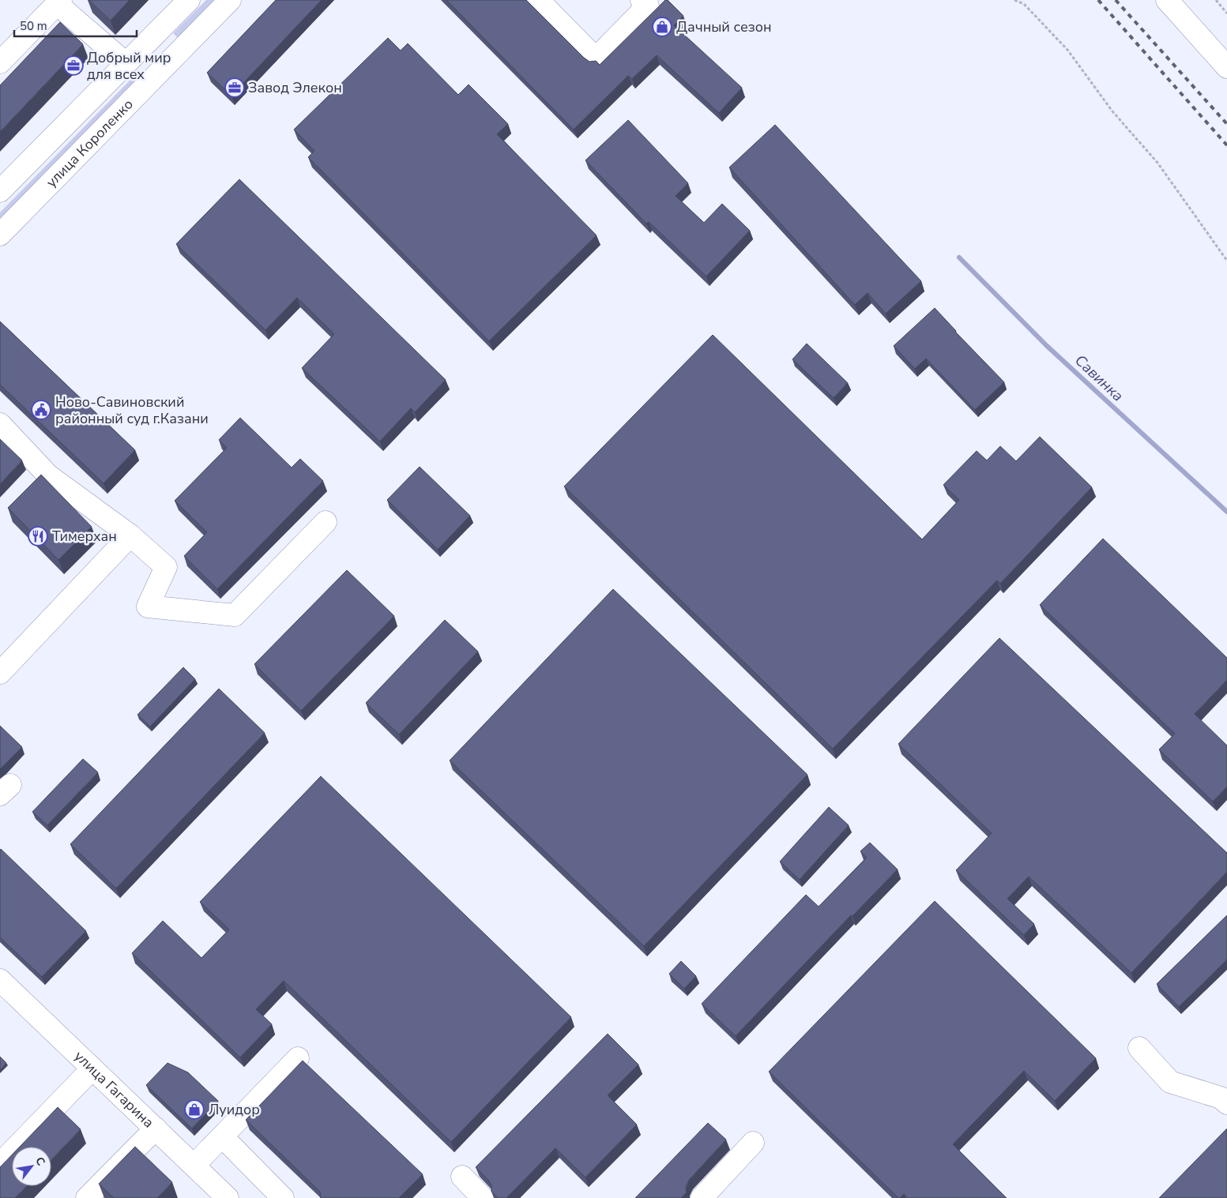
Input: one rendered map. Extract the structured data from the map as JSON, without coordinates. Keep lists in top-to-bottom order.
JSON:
{
  "streets": {
    "street": ["улица Короленко", "улица Гагарина"]
  },
  "water": ["Савинка"],
  "places": {
    "shop": ["Дачный сезон", "Луидор"],
    "office": ["Добрый мир для всех", "Завод Элекон"],
    "public building": ["Ново-Савиновский районный суд г.Казани"],
    "restaurant": ["Тимерхан"]
  },
  "scale_bar": "50 m",
  "north": "top right"
}
